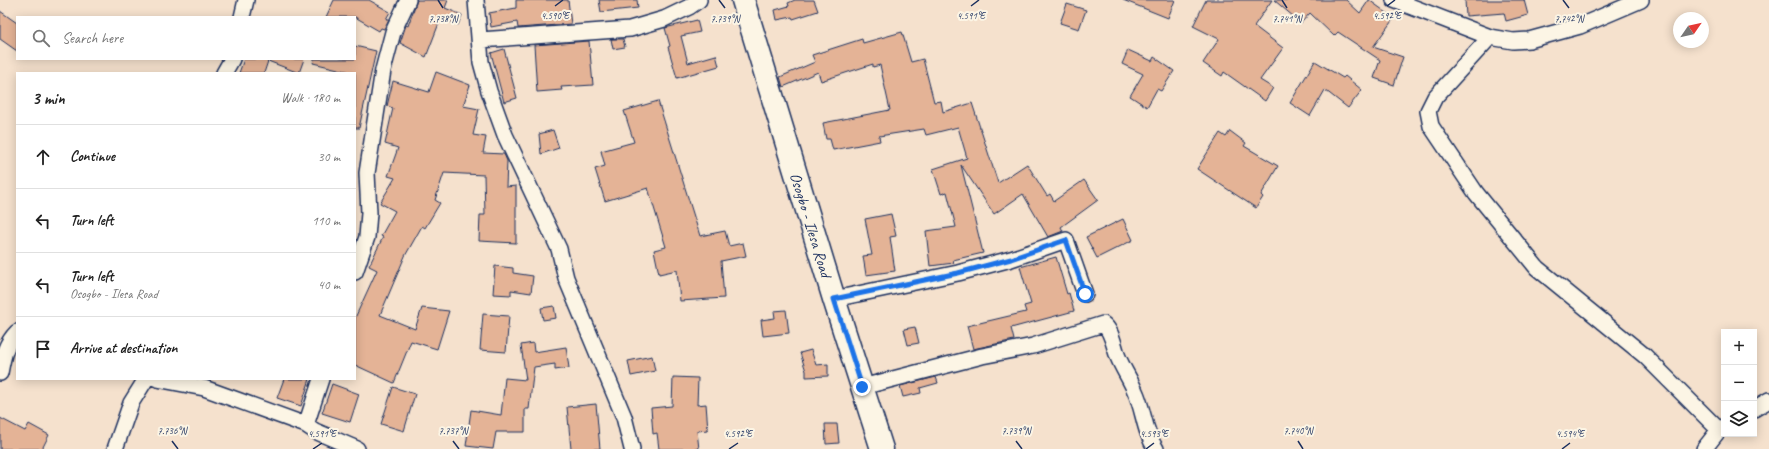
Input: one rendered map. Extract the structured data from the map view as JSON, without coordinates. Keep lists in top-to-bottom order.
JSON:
{
  "streets": {
    "main road": ["Osogbo - Ilesa Road"]
  },
  "north": "top right",
  "page": {
    "search": "Search here",
    "heading": ["3 min", "Walk · 180 m"],
    "list": [
      ["Continue", "30 m"],
      ["Turn left", "110 m"],
      ["Turn left", "Osogbo - Ilesa Road", "40 m"],
      "Arrive at destination"
    ],
    "map_buttons": ["+", "−"]
  },
  "coordinates": [
    "4.592°E",
    "4.590°E",
    "4.591°E",
    "7.738°N",
    "7.739°N",
    "7.741°N",
    "7.742°N",
    "7.736°N",
    "7.737°N",
    "7.740°N",
    "4.593°E",
    "4.594°E"
  ]
}
